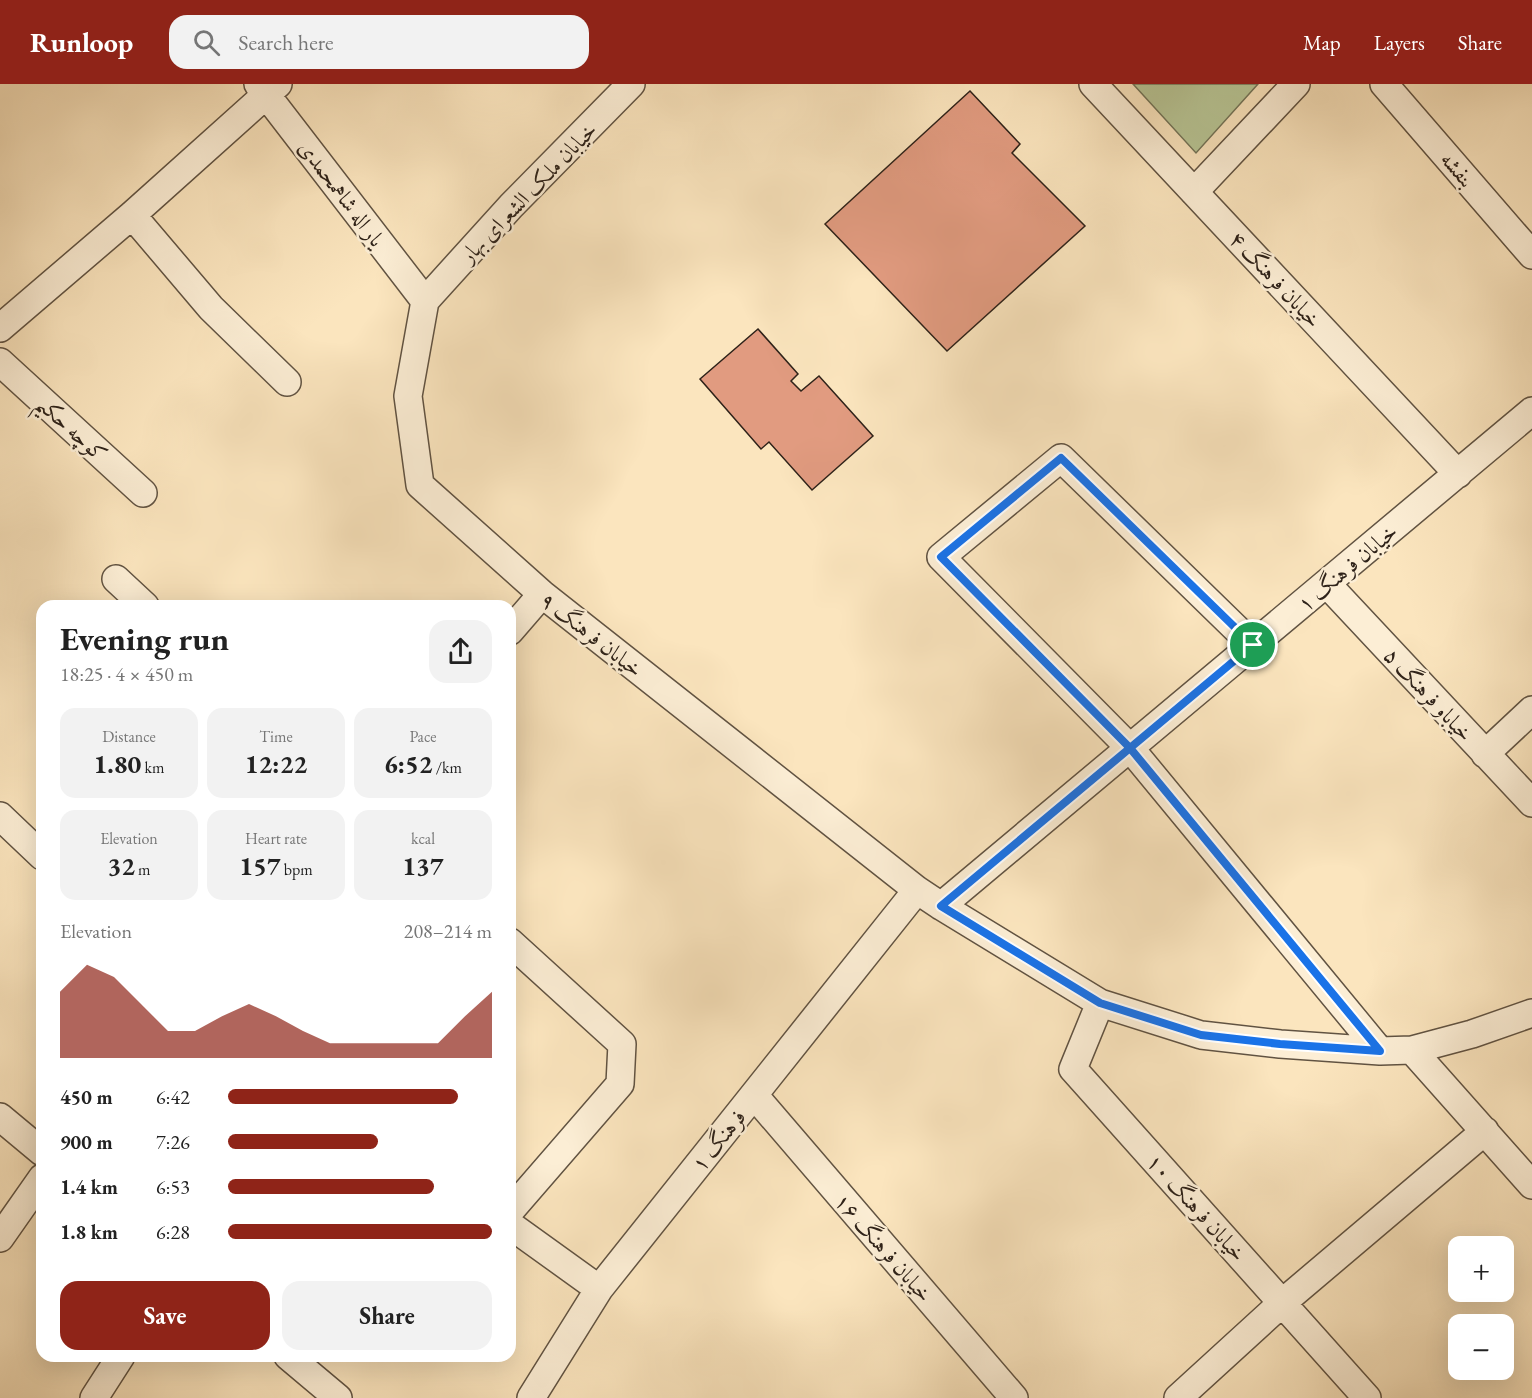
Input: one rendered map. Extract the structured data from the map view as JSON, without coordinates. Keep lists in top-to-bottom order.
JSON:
{
  "streets": {
    "street": [
      "بنفشه",
      "خیابان ملک الشعرای بهار",
      "یار اله شاهمحمدی",
      "خیابان فرهنگ ۴",
      "کوچه حکیم",
      "خیابان فرهنگ ۱",
      "خیابان فرهنگ ۹",
      "خیاباو فرهنگ ۵",
      "فرهنگ ۱",
      "خیابان فرهنگ ۱۰",
      "خیابان فرهنگ ۱۶"
    ]
  },
  "crossings": [
    ["خیابان ملک الشعرای بهار", "یار اله شاهمحمدی"],
    ["خیابان ملک الشعرای بهار", "خیابان فرهنگ ۹"],
    ["یار اله شاهمحمدی", "خیابان فرهنگ ۹"],
    ["خیابان فرهنگ ۴", "خیابان فرهنگ ۱"],
    ["خیابان فرهنگ ۱", "خیابان فرهنگ ۹"],
    ["خیابان فرهنگ ۱", "خیاباو فرهنگ ۵"],
    ["خیابان فرهنگ ۹", "فرهنگ ۱"],
    ["خیابان فرهنگ ۹", "خیابان فرهنگ ۱۰"],
    ["فرهنگ ۱", "خیابان فرهنگ ۱۶"]
  ],
  "page": {
    "header": "Runloop",
    "search": "Search here",
    "nav": ["Map", "Layers", "Share"],
    "heading": ["Evening run", "18:25 · 4 × 450 m"],
    "stats": [
      ["Distance", "1.80 km"],
      ["Time", "12:22"],
      ["Pace", "6:52 /km"],
      ["Elevation", "32 m"],
      ["Heart rate", "157 bpm"],
      ["kcal", "137"]
    ],
    "chart": ["Elevation", "208–214 m"],
    "list": [
      {
        "name": "450 m",
        "note": "6:42"
      },
      {
        "name": "900 m",
        "note": "7:26"
      },
      {
        "name": "1.4 km",
        "note": "6:53"
      },
      {
        "name": "1.8 km",
        "note": "6:28"
      }
    ],
    "map_buttons": ["+", "−"],
    "buttons": ["Save", "Share"]
  }
}
